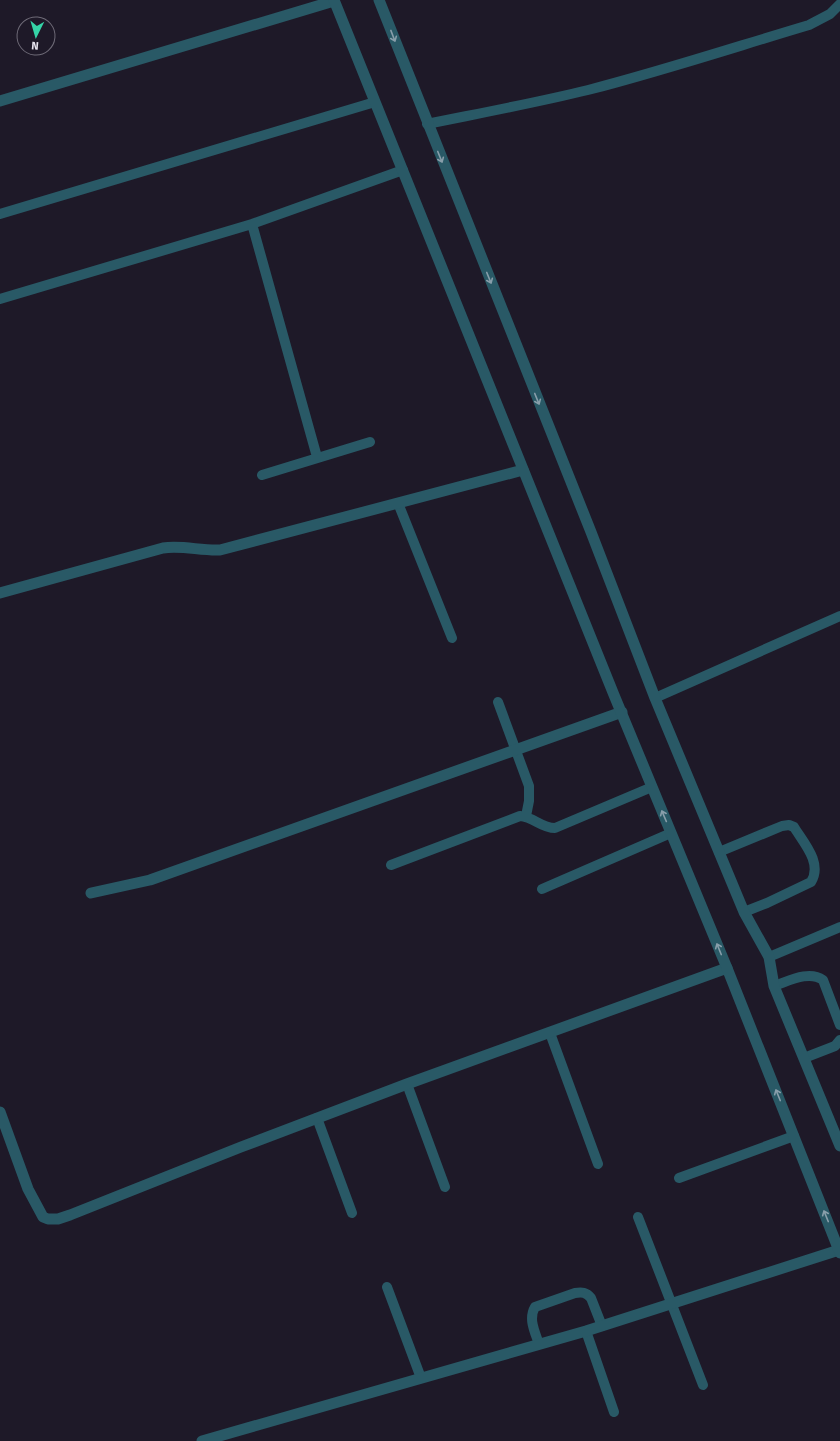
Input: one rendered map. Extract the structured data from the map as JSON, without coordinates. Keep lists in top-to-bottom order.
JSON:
{
  "north": "bottom"
}
